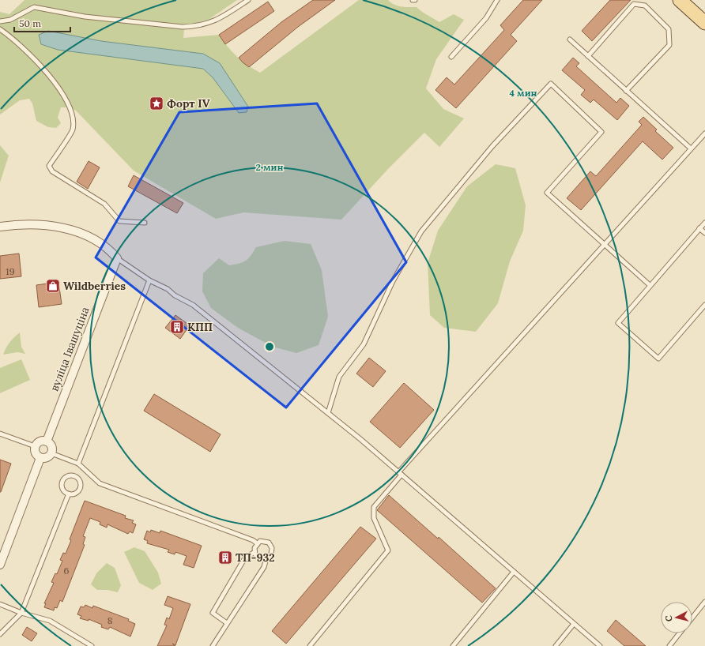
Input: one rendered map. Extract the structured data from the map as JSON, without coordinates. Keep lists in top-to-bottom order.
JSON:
{
  "streets": {
    "street": ["вуліца Івашуціна"]
  },
  "places": {
    "place": ["Форт IV"],
    "shop": ["Wildberries"],
    "building": ["КПП", "ТП-932"]
  },
  "house_numbers": ["19", "6", "8"],
  "scale_bar": "50 m",
  "north": "left",
  "rings": ["4 мин", "2 мин"]
}
